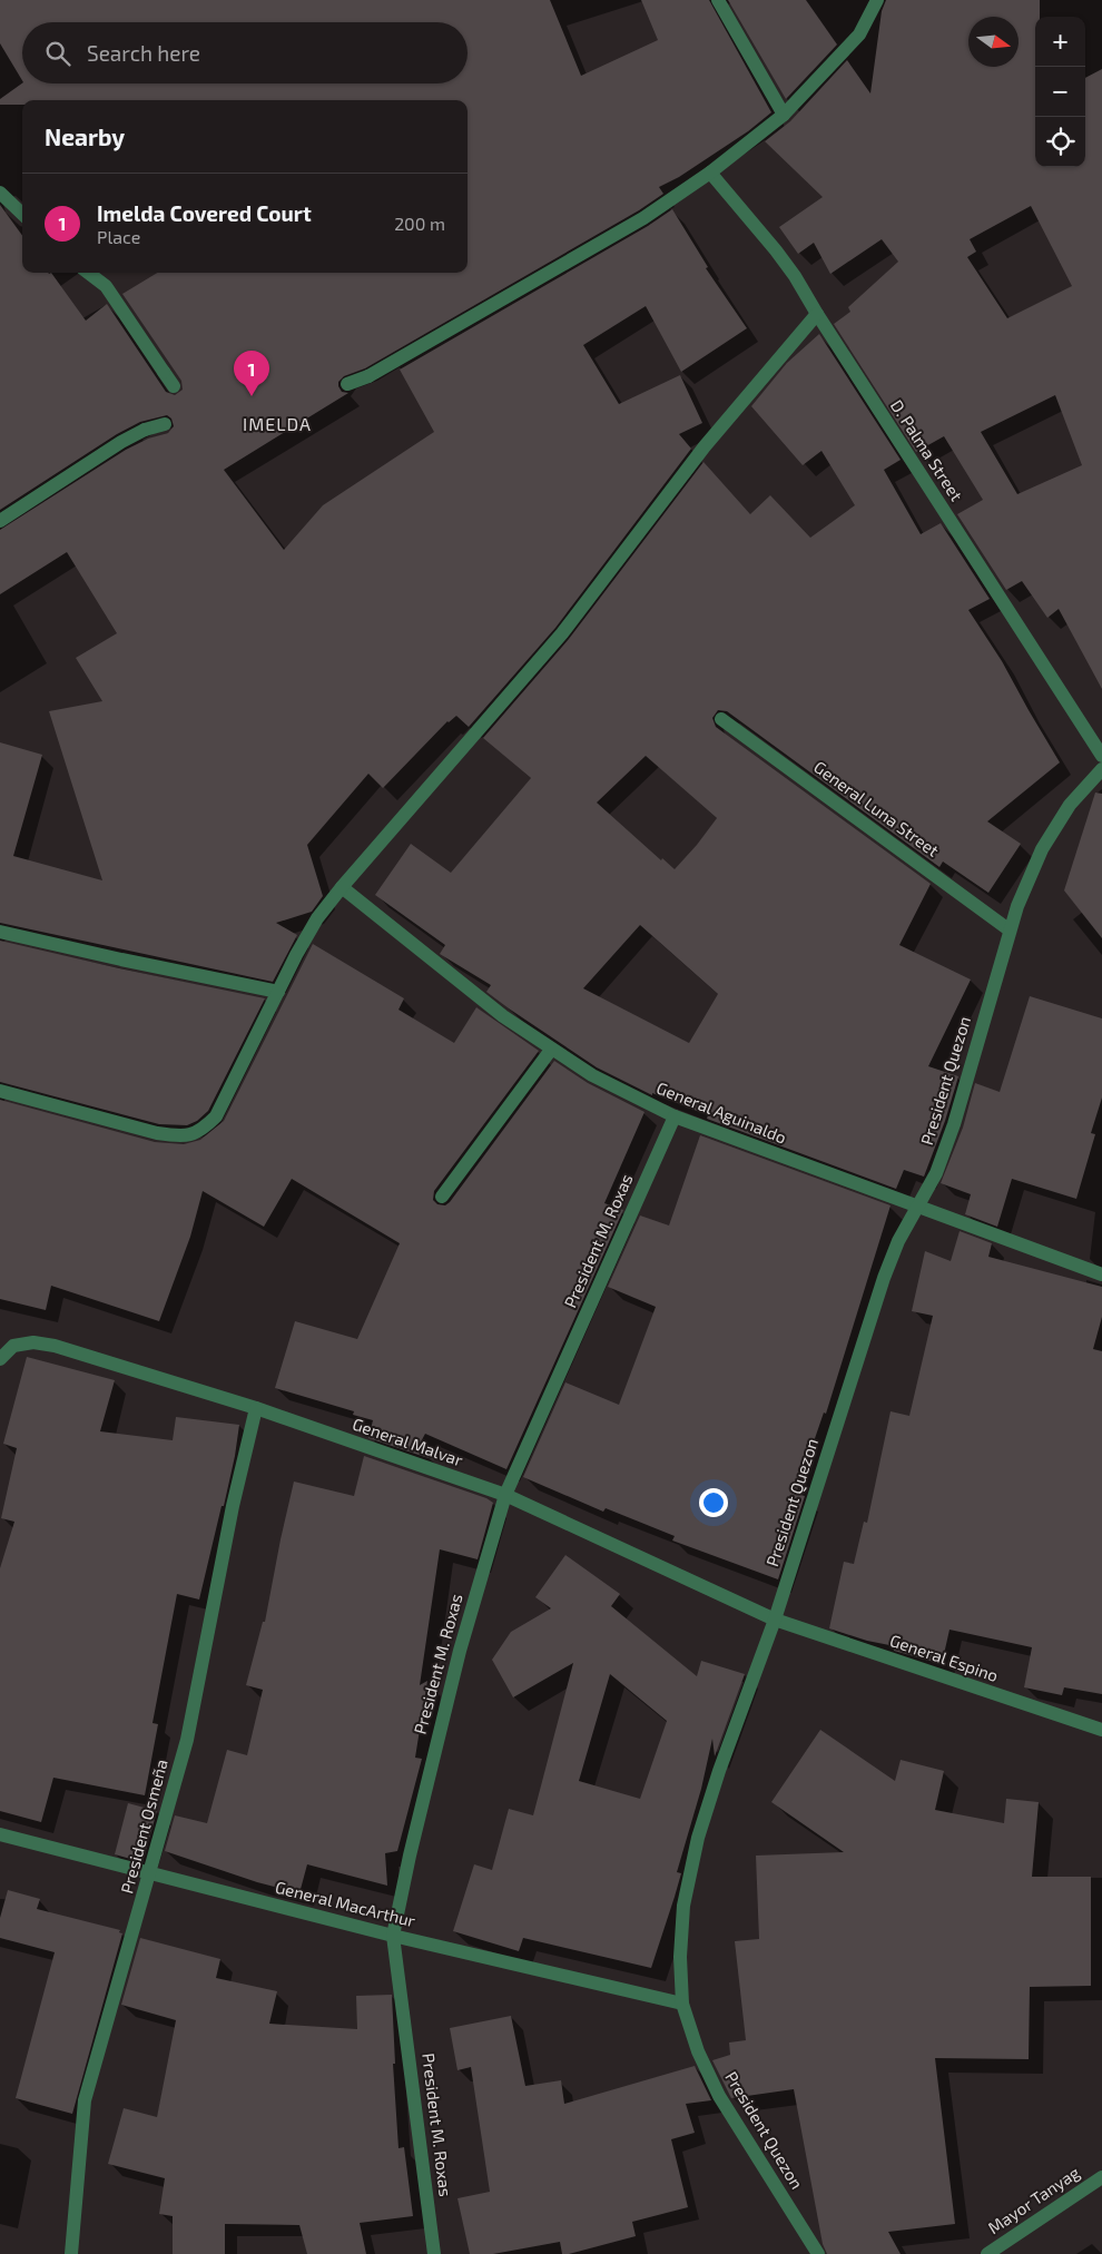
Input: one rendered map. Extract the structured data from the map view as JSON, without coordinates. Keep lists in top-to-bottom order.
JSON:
{
  "streets": {
    "street": [
      "D. Palma Street",
      "General Luna Street",
      "President Quezon",
      "General Aguinaldo",
      "President M. Roxas",
      "General Malvar",
      "General Espino",
      "President Osmeña",
      "General MacArthur",
      "Mayor Tanyag"
    ]
  },
  "crossings": [
    ["General Luna Street", "President Quezon"],
    ["President Quezon", "General Aguinaldo"],
    ["President Quezon", "General Malvar"],
    ["President Quezon", "General Espino"],
    ["President Quezon", "General MacArthur"],
    ["General Aguinaldo", "President M. Roxas"],
    ["President M. Roxas", "General Malvar"],
    ["President M. Roxas", "General MacArthur"],
    ["General Malvar", "General Espino"],
    ["General Malvar", "President Osmeña"],
    ["President Osmeña", "General MacArthur"]
  ],
  "districts": ["IMELDA"],
  "north": "right",
  "page": {
    "map_buttons": ["+", "−"],
    "search": "Search here",
    "heading": "Nearby",
    "list": [
      {
        "mark": "1",
        "name": "Imelda Covered Court",
        "note": "Place",
        "value": "200 m"
      }
    ],
    "pins": "1"
  }
}
